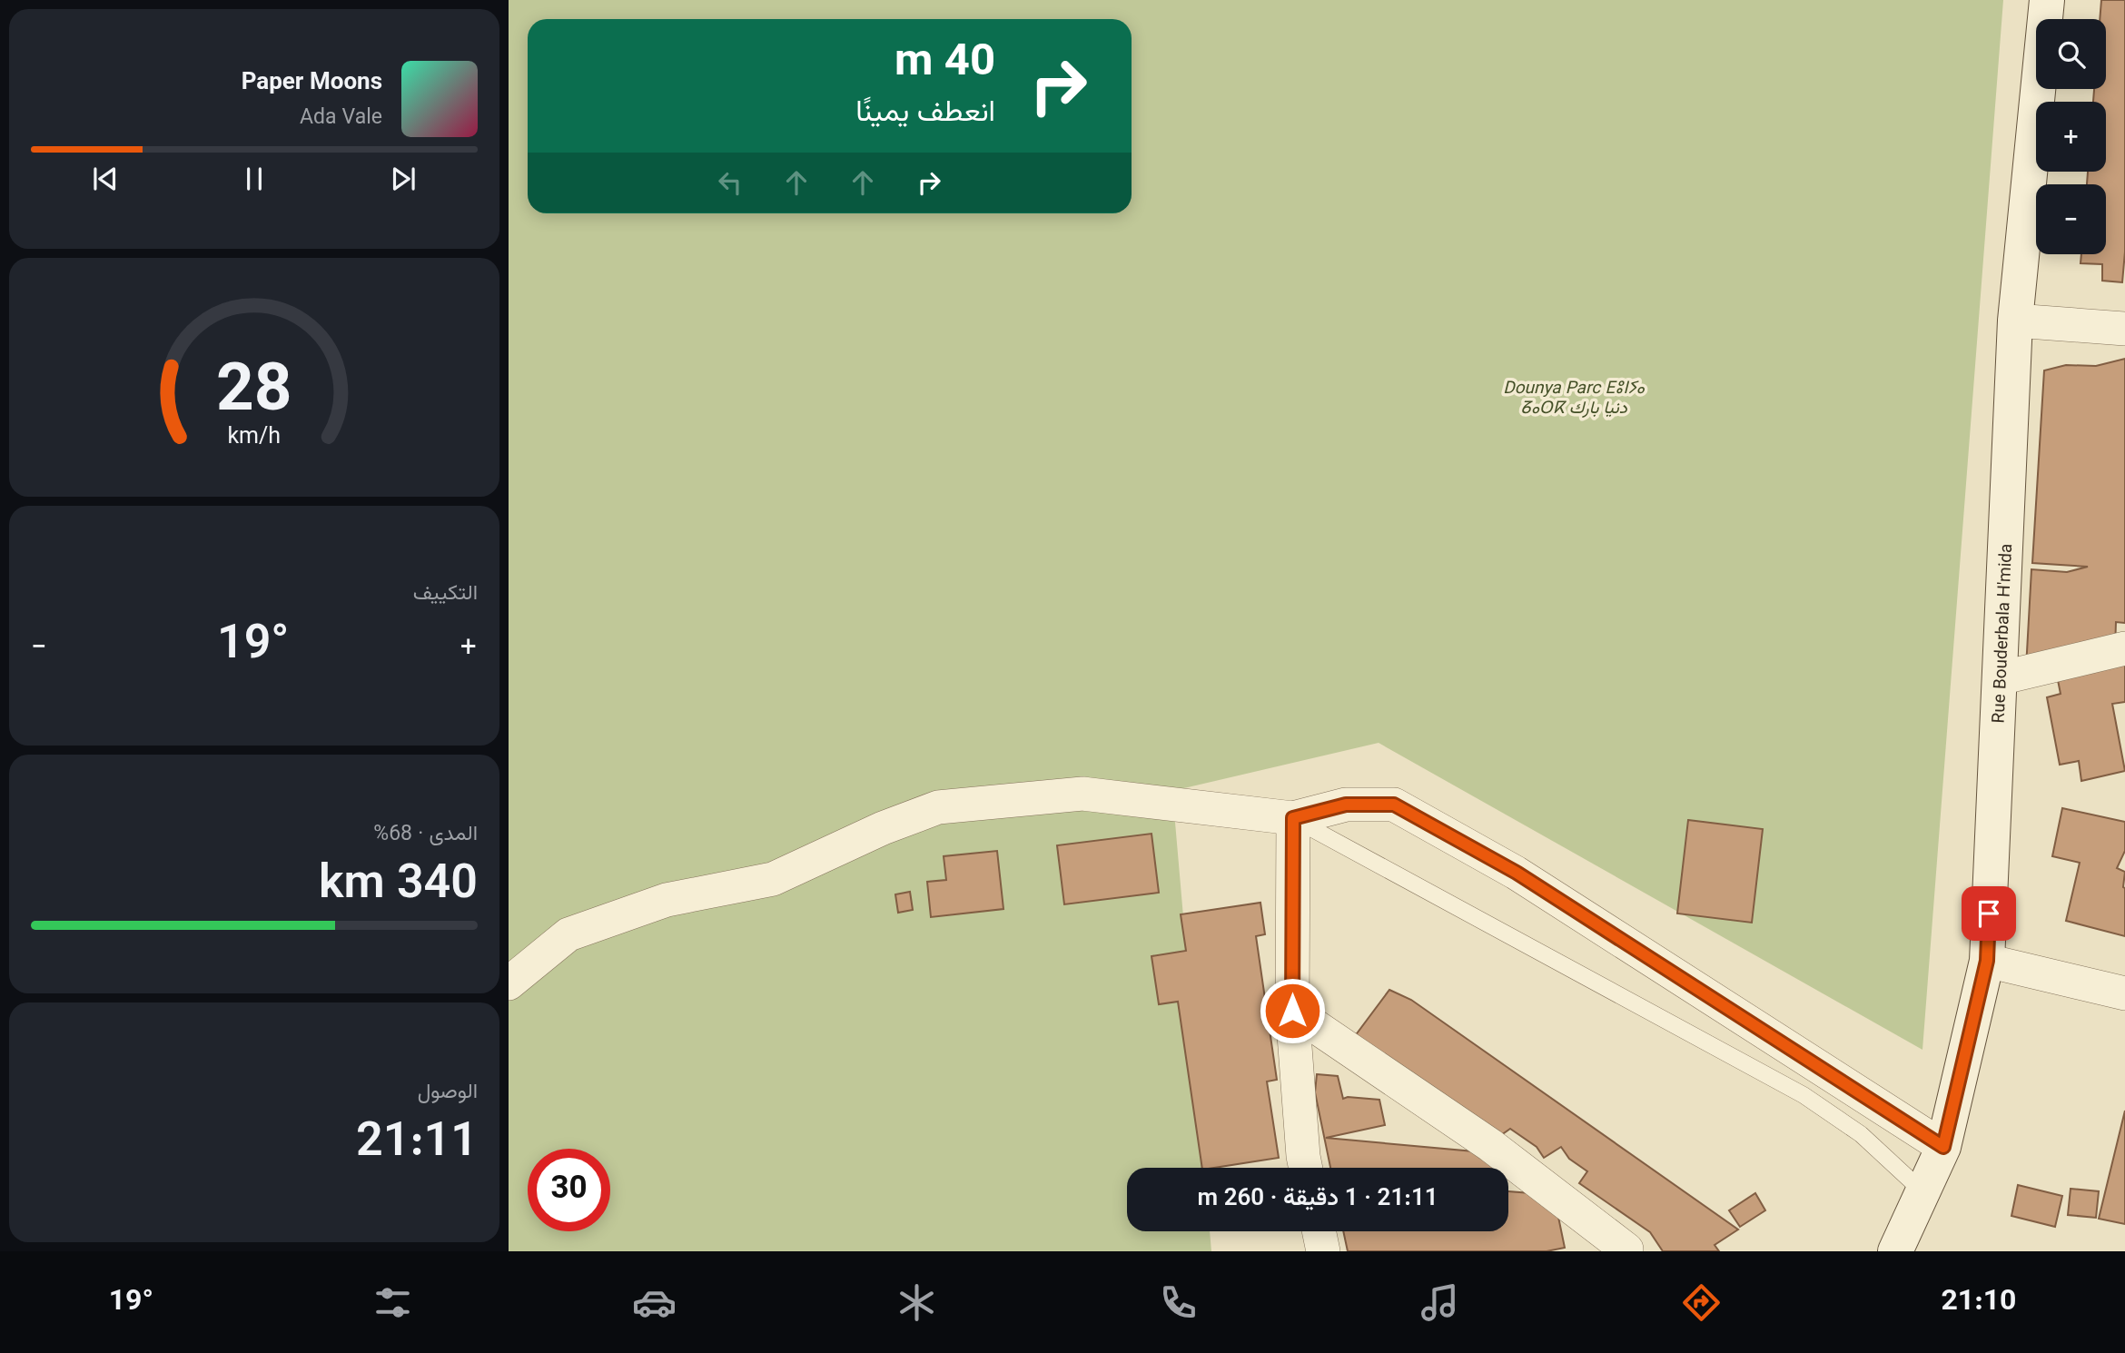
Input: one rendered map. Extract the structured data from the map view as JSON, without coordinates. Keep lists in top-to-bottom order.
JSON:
{
  "streets": {
    "main road": ["Rue Bouderbala H'mida"]
  },
  "parks": ["Dounya Parc ⴹⵓⵏⵢⴰ ⵒⴰⵔⴽ دنيا بارك"],
  "page": {
    "map_buttons": ["+", "−"],
    "turn": ["40 m", "انعطف يمينًا"],
    "song": ["Paper Moons", "Ada Vale"],
    "tile": [
      "التكييف",
      ["المدى · 68%", "340 km"],
      ["الوصول", "21:11"]
    ],
    "heat": ["−", "19°", "+"],
    "limit": "30",
    "trip": "21:11 · 1 دقيقة · 260 m",
    "tabs": ["21:10", "19°"],
    "gauge": ["28", "km/h"]
  }
}
